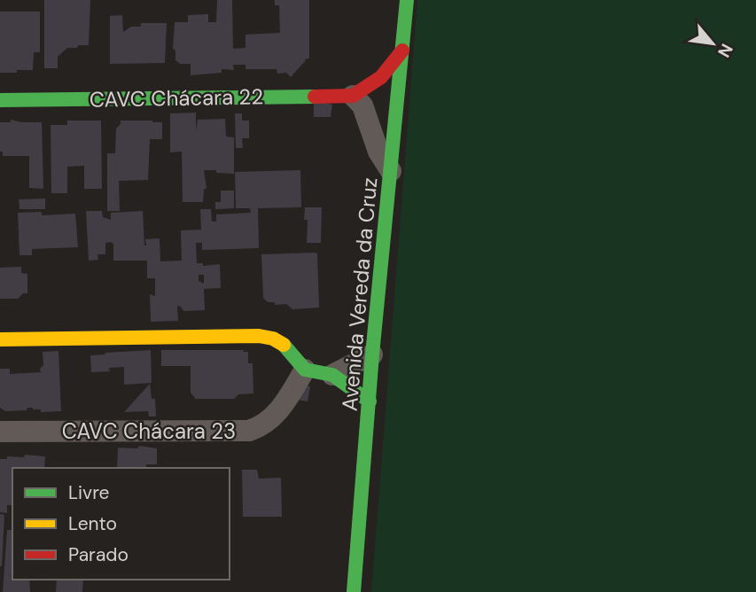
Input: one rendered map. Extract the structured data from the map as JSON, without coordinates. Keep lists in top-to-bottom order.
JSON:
{
  "streets": {
    "street": ["CAVC Chácara 22", "Avenida Vereda da Cruz", "CAVC Chácara 23"]
  },
  "legend": ["Livre", "Lento", "Parado"],
  "north": "bottom right"
}
